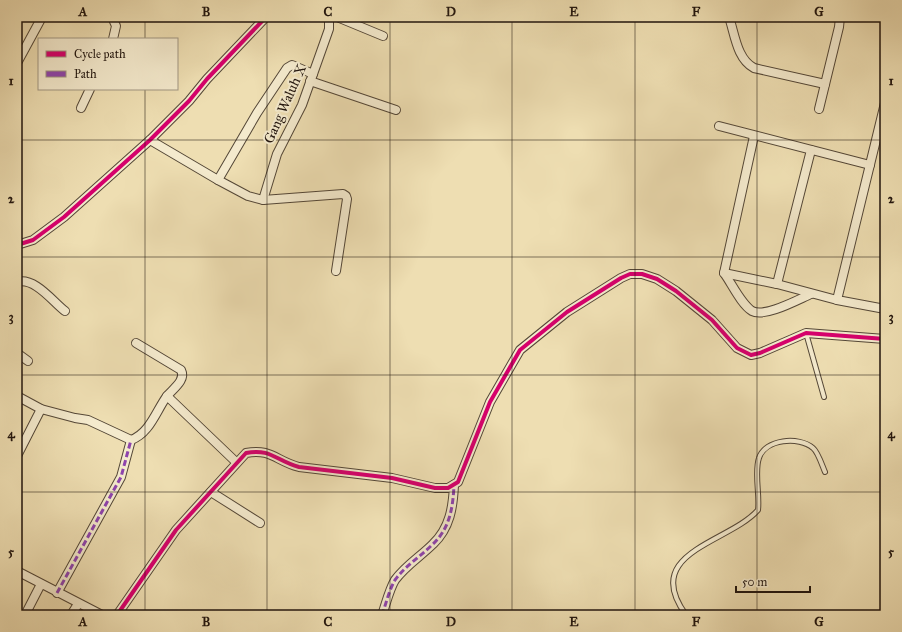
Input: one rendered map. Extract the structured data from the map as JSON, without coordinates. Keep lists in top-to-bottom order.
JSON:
{
  "streets": {
    "street": ["Gang Waluh X"]
  },
  "legend": ["Cycle path", "Path"],
  "scale_bar": "50 m",
  "grid": {
    "columns": [
      "A",
      "B",
      "C",
      "D",
      "E",
      "F",
      "G"
    ],
    "rows": [
      "1",
      "2",
      "3",
      "4",
      "5"
    ]
  }
}
